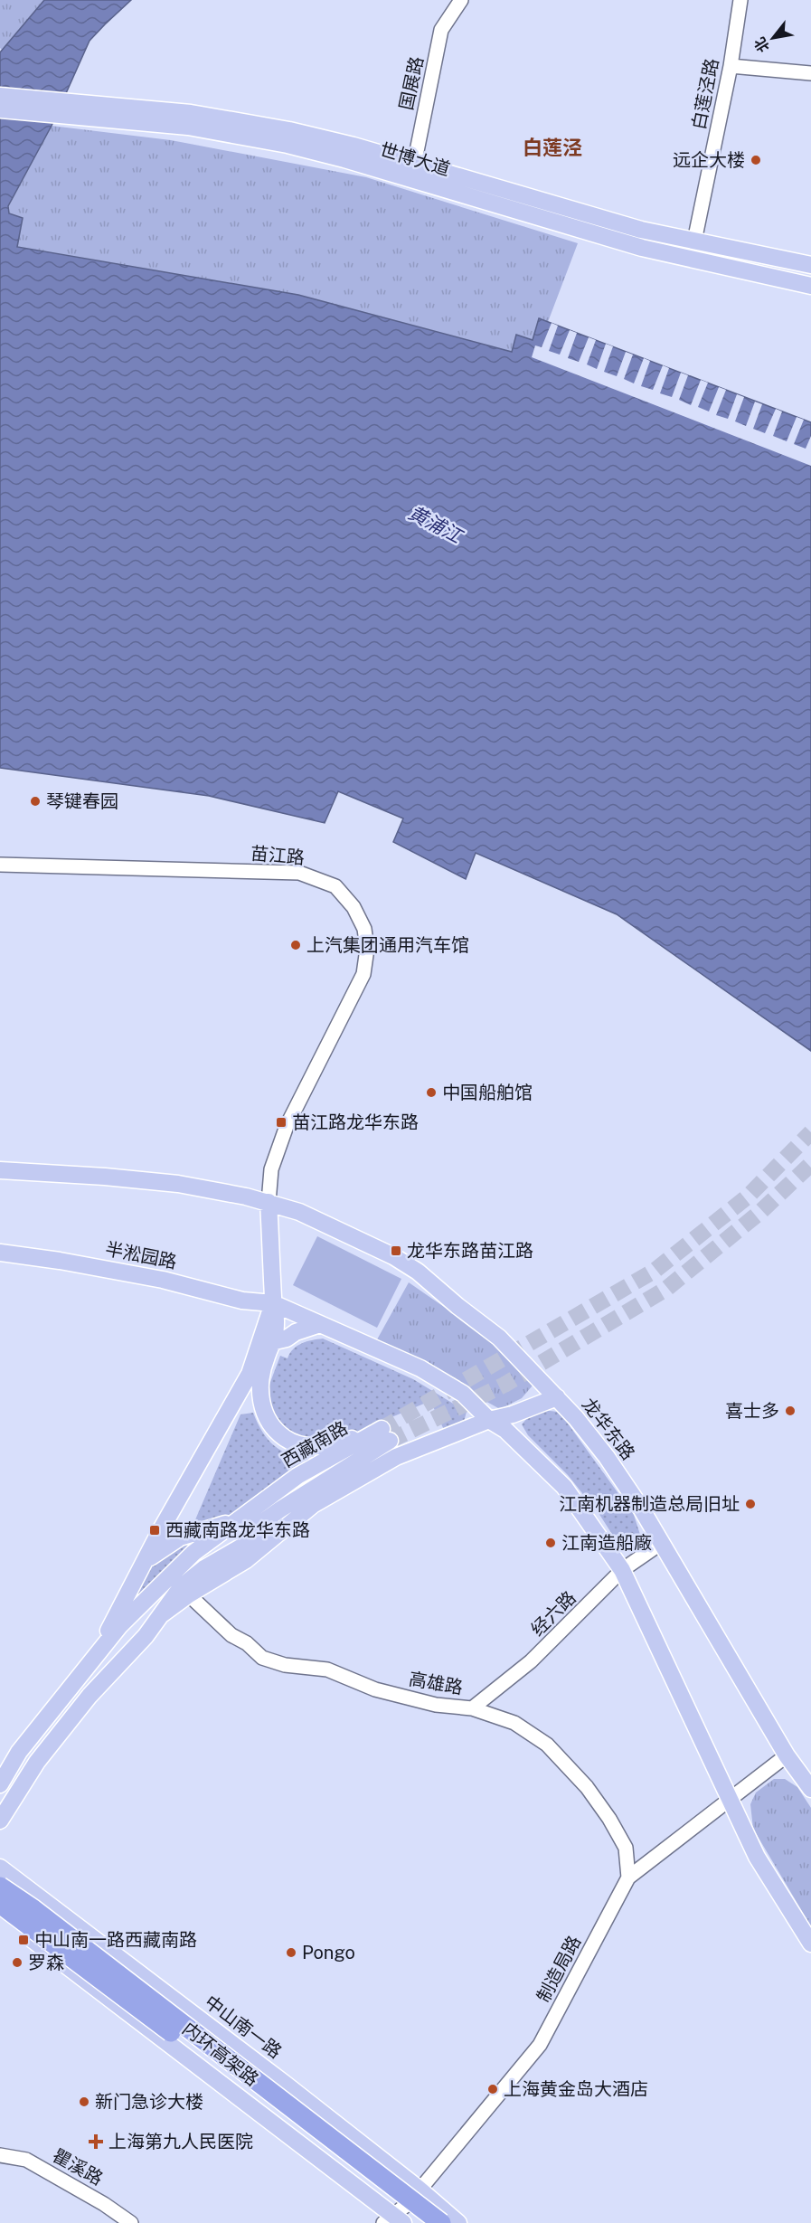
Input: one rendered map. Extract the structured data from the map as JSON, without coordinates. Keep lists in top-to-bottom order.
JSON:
{
  "streets": {
    "highway": ["内环高架路"],
    "main road": [
      "世博大道",
      "半淞园路",
      "龙华东路",
      "西藏南路",
      "中山南一路"
    ],
    "street": [
      "国展路",
      "白莲泾路",
      "苗江路",
      "经六路",
      "高雄路",
      "制造局路",
      "瞿溪路"
    ]
  },
  "crossings": [
    ["国展路", "世博大道"],
    ["白莲泾路", "世博大道"],
    ["苗江路", "龙华东路"],
    ["苗江路", "西藏南路"],
    ["半淞园路", "西藏南路"],
    ["龙华东路", "西藏南路"],
    ["龙华东路", "经六路"],
    ["龙华东路", "制造局路"],
    ["经六路", "高雄路"],
    ["高雄路", "制造局路"],
    ["制造局路", "中山南一路"]
  ],
  "districts": ["白莲泾"],
  "water": ["黄浦江"],
  "places": {
    "other": [
      "远企大楼",
      "琴键春园",
      "上汽集团通用汽车馆",
      "中国船舶馆",
      "喜士多",
      "江南机器制造总局旧址",
      "江南造船廠",
      "Pongo",
      "罗森",
      "上海黄金岛大酒店",
      "新门急诊大楼"
    ],
    "transit": [
      "苗江路龙华东路",
      "龙华东路苗江路",
      "西藏南路龙华东路",
      "中山南一路西藏南路"
    ],
    "health": ["上海第九人民医院"]
  },
  "north": "bottom left"
}
